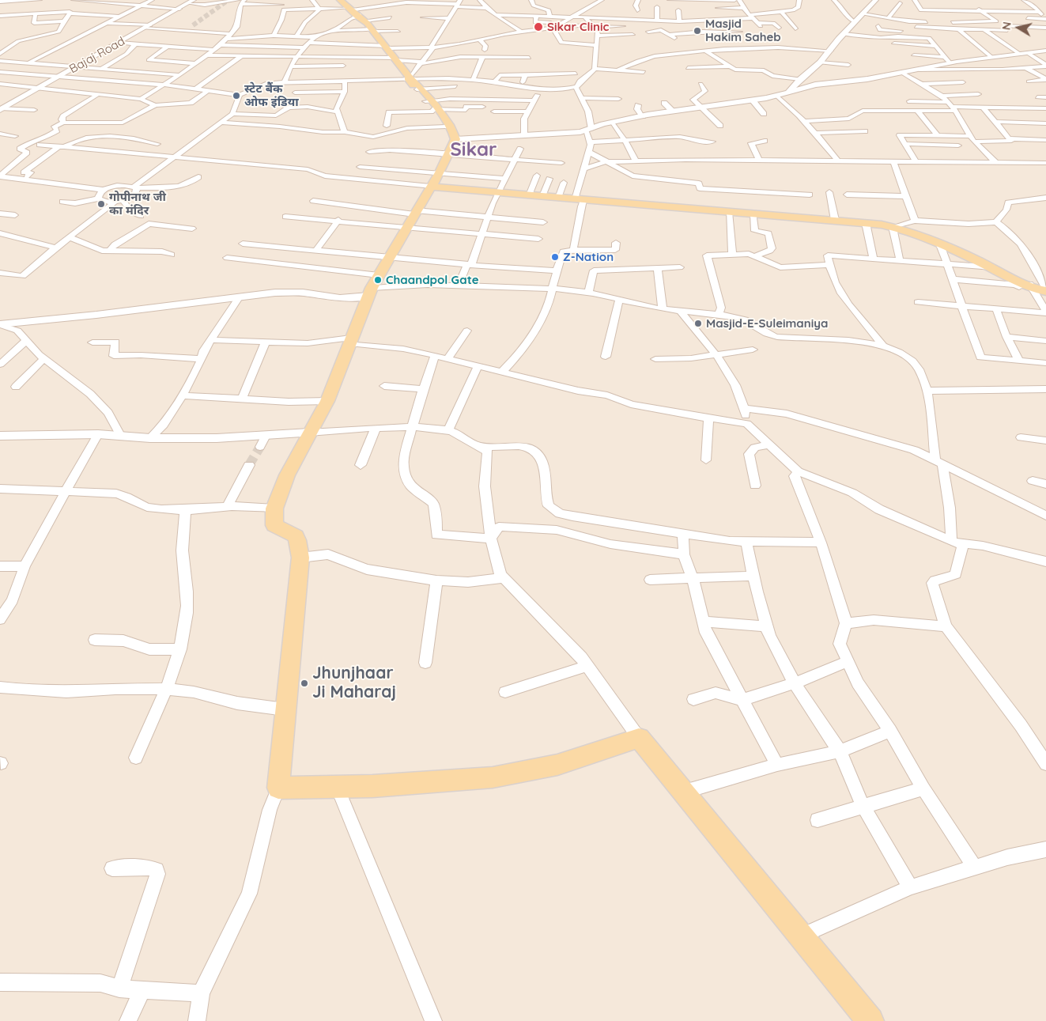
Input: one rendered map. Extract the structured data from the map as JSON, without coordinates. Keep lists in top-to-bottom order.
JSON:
{
  "streets": {
    "street": ["Bajaj Road"]
  },
  "districts": ["Sikar"],
  "places": [
    "Sikar Clinic",
    "Masjid Hakim Saheb",
    "स्टेट बेैंक ओफ इंडिया",
    "गोपीनाथ जी का मंदिर",
    "Z-Nation",
    "Chaandpol Gate",
    "Masjid-E-Suleimaniya",
    "Jhunjhaar Ji Maharaj"
  ],
  "north": "left"
}
